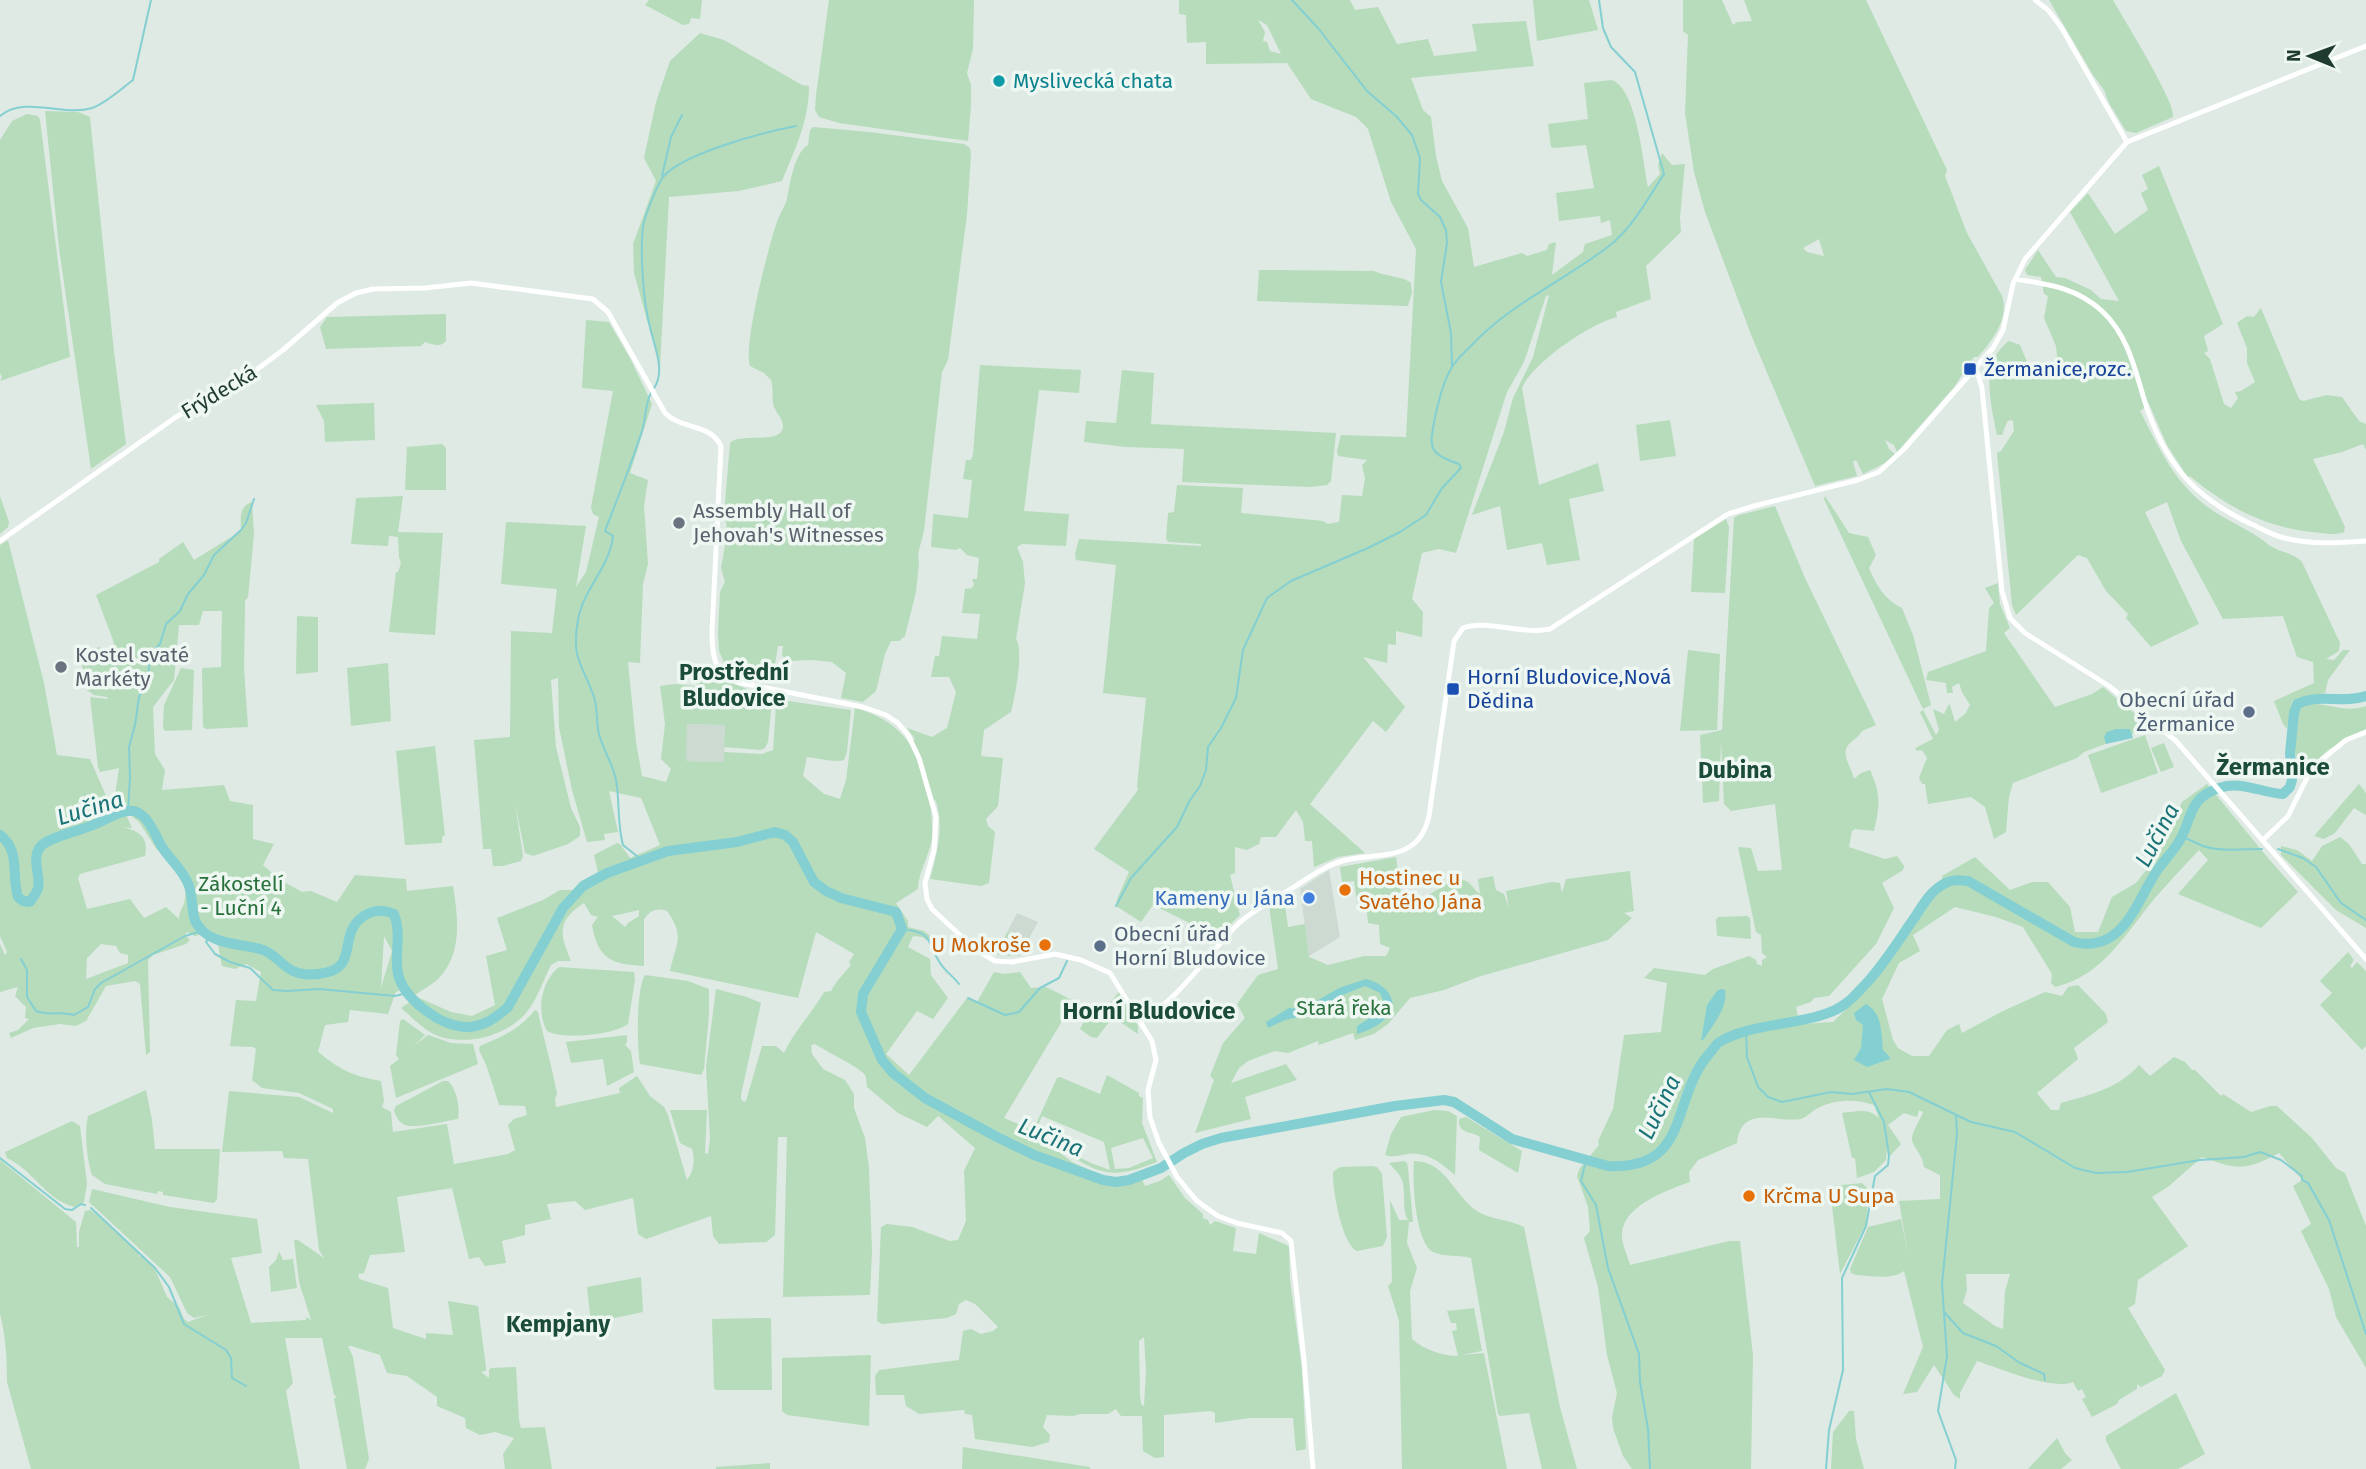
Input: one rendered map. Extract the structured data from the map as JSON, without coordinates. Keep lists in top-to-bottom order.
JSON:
{
  "streets": {
    "street": ["Frýdecká"]
  },
  "districts": [
    "Prostřední Bludovice",
    "Žermanice",
    "Dubina",
    "Horní Bludovice",
    "Kempjany"
  ],
  "water": ["Lučina"],
  "parks": ["Zákostelí - Luční 4", "Stará řeka"],
  "places": {
    "other": [
      "Myslivecká chata",
      "Assembly Hall of Jehovah's Witnesses",
      "Kostel svaté Markéty",
      "Obecní úřad Žermanice",
      "Hostinec u Svatého Jána",
      "Kameny u Jána",
      "U Mokroše",
      "Obecní úřad Horní Bludovice",
      "Krčma U Supa"
    ],
    "transit": ["Žermanice,rozc.", "Horní Bludovice,Nová Dědina"]
  },
  "north": "left"
}
